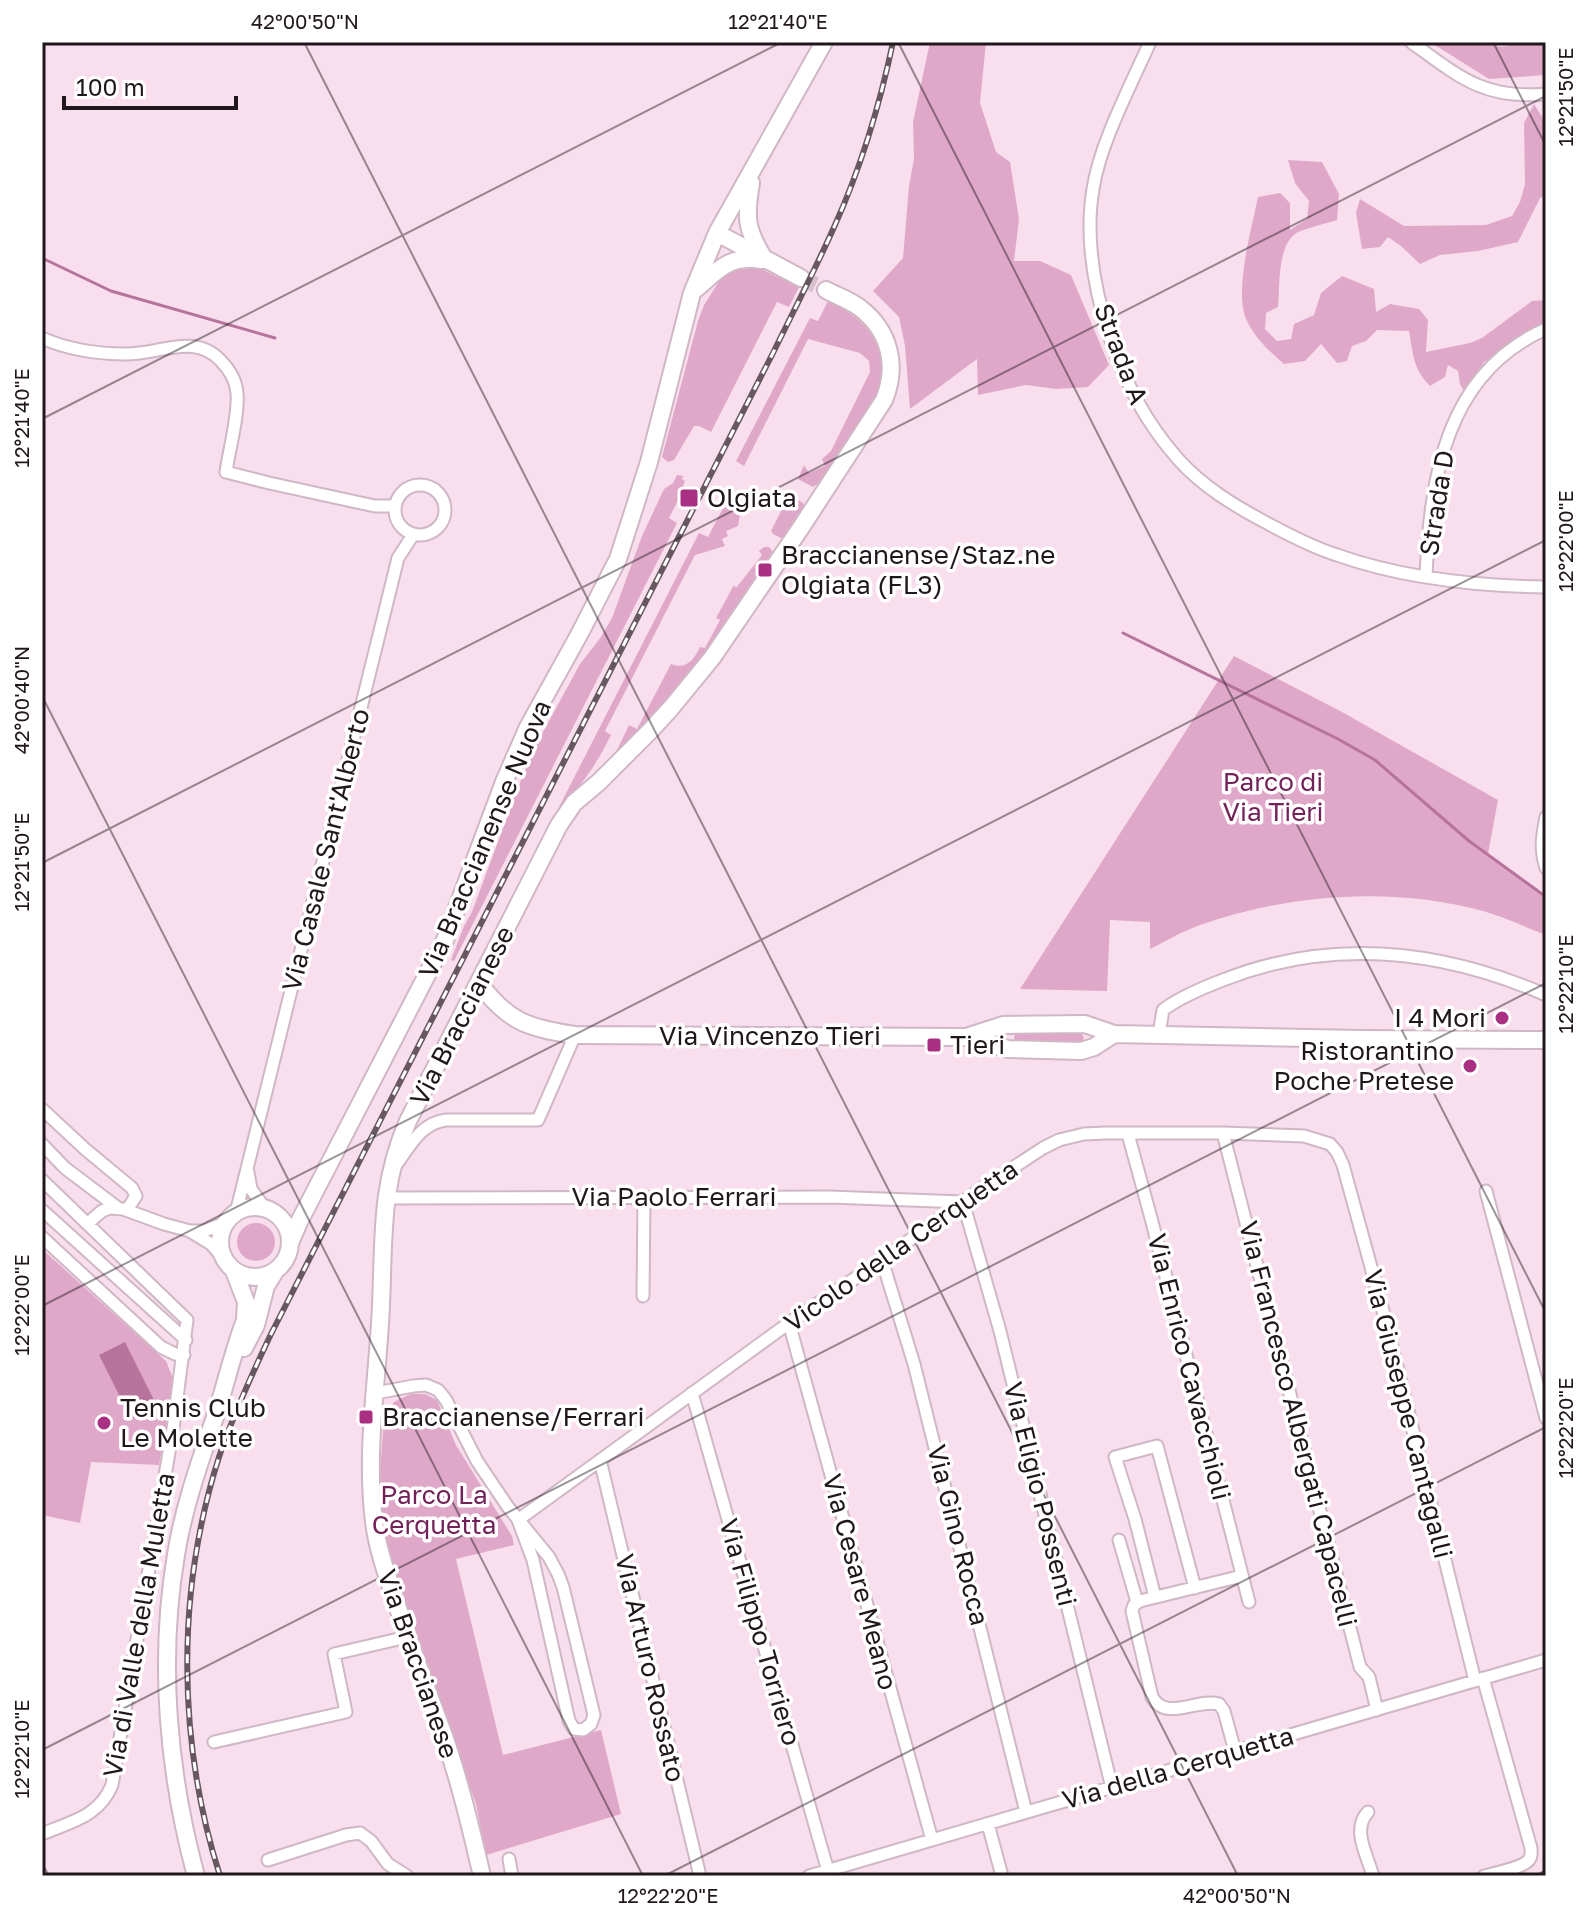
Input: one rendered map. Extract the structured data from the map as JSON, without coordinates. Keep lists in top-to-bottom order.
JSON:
{
  "streets": {
    "street": [
      "Strada A",
      "Strada D",
      "Via Braccianense Nuova",
      "Via Casale Sant'Alberto",
      "Via Braccianese",
      "Via Vincenzo Tieri",
      "Via Paolo Ferrari",
      "Vicolo della Cerquetta",
      "Via Enrico Cavacchioli",
      "Via Giuseppe Cantagalli",
      "Via Francesco Albergati Capacelli",
      "Via Eligio Possenti",
      "Via Gino Rocca",
      "Via Cesare Meano",
      "Via di Valle della Muletta",
      "Via Filippo Torriero",
      "Via Arturo Rossato",
      "Via della Cerquetta"
    ]
  },
  "crossings": [
    ["Strada A", "Strada D"],
    ["Via Braccianense Nuova", "Via Casale Sant'Alberto"],
    ["Via Braccianese", "Via Vincenzo Tieri"],
    ["Via Braccianese", "Via Paolo Ferrari"],
    ["Via Paolo Ferrari", "Vicolo della Cerquetta"],
    ["Via Paolo Ferrari", "Via Eligio Possenti"],
    ["Vicolo della Cerquetta", "Via Enrico Cavacchioli"],
    ["Vicolo della Cerquetta", "Via Giuseppe Cantagalli"],
    ["Vicolo della Cerquetta", "Via Francesco Albergati Capacelli"],
    ["Vicolo della Cerquetta", "Via Eligio Possenti"],
    ["Vicolo della Cerquetta", "Via Gino Rocca"],
    ["Vicolo della Cerquetta", "Via Cesare Meano"],
    ["Vicolo della Cerquetta", "Via Filippo Torriero"],
    ["Vicolo della Cerquetta", "Via Arturo Rossato"],
    ["Via Giuseppe Cantagalli", "Via della Cerquetta"],
    ["Via Francesco Albergati Capacelli", "Via della Cerquetta"],
    ["Via Eligio Possenti", "Via della Cerquetta"],
    ["Via Gino Rocca", "Via della Cerquetta"],
    ["Via Cesare Meano", "Via della Cerquetta"],
    ["Via Filippo Torriero", "Via della Cerquetta"]
  ],
  "parks": ["Parco di Via Tieri", "Parco La Cerquetta"],
  "places": {
    "transit": [
      "Olgiata",
      "Braccianense/Staz.ne Olgiata (FL3)",
      "Tieri",
      "Braccianense/Ferrari"
    ],
    "other": ["I 4 Mori", "Ristorantino Poche Pretese", "Tennis Club Le Molette"]
  },
  "scale_bar": "100 m",
  "coordinates": [
    "42°00'50\"N",
    "12°21'40\"E",
    "12°21'50\"E",
    "12°22'00\"E",
    "42°00'40\"N",
    "12°22'10\"E",
    "12°22'20\"E"
  ]
}
